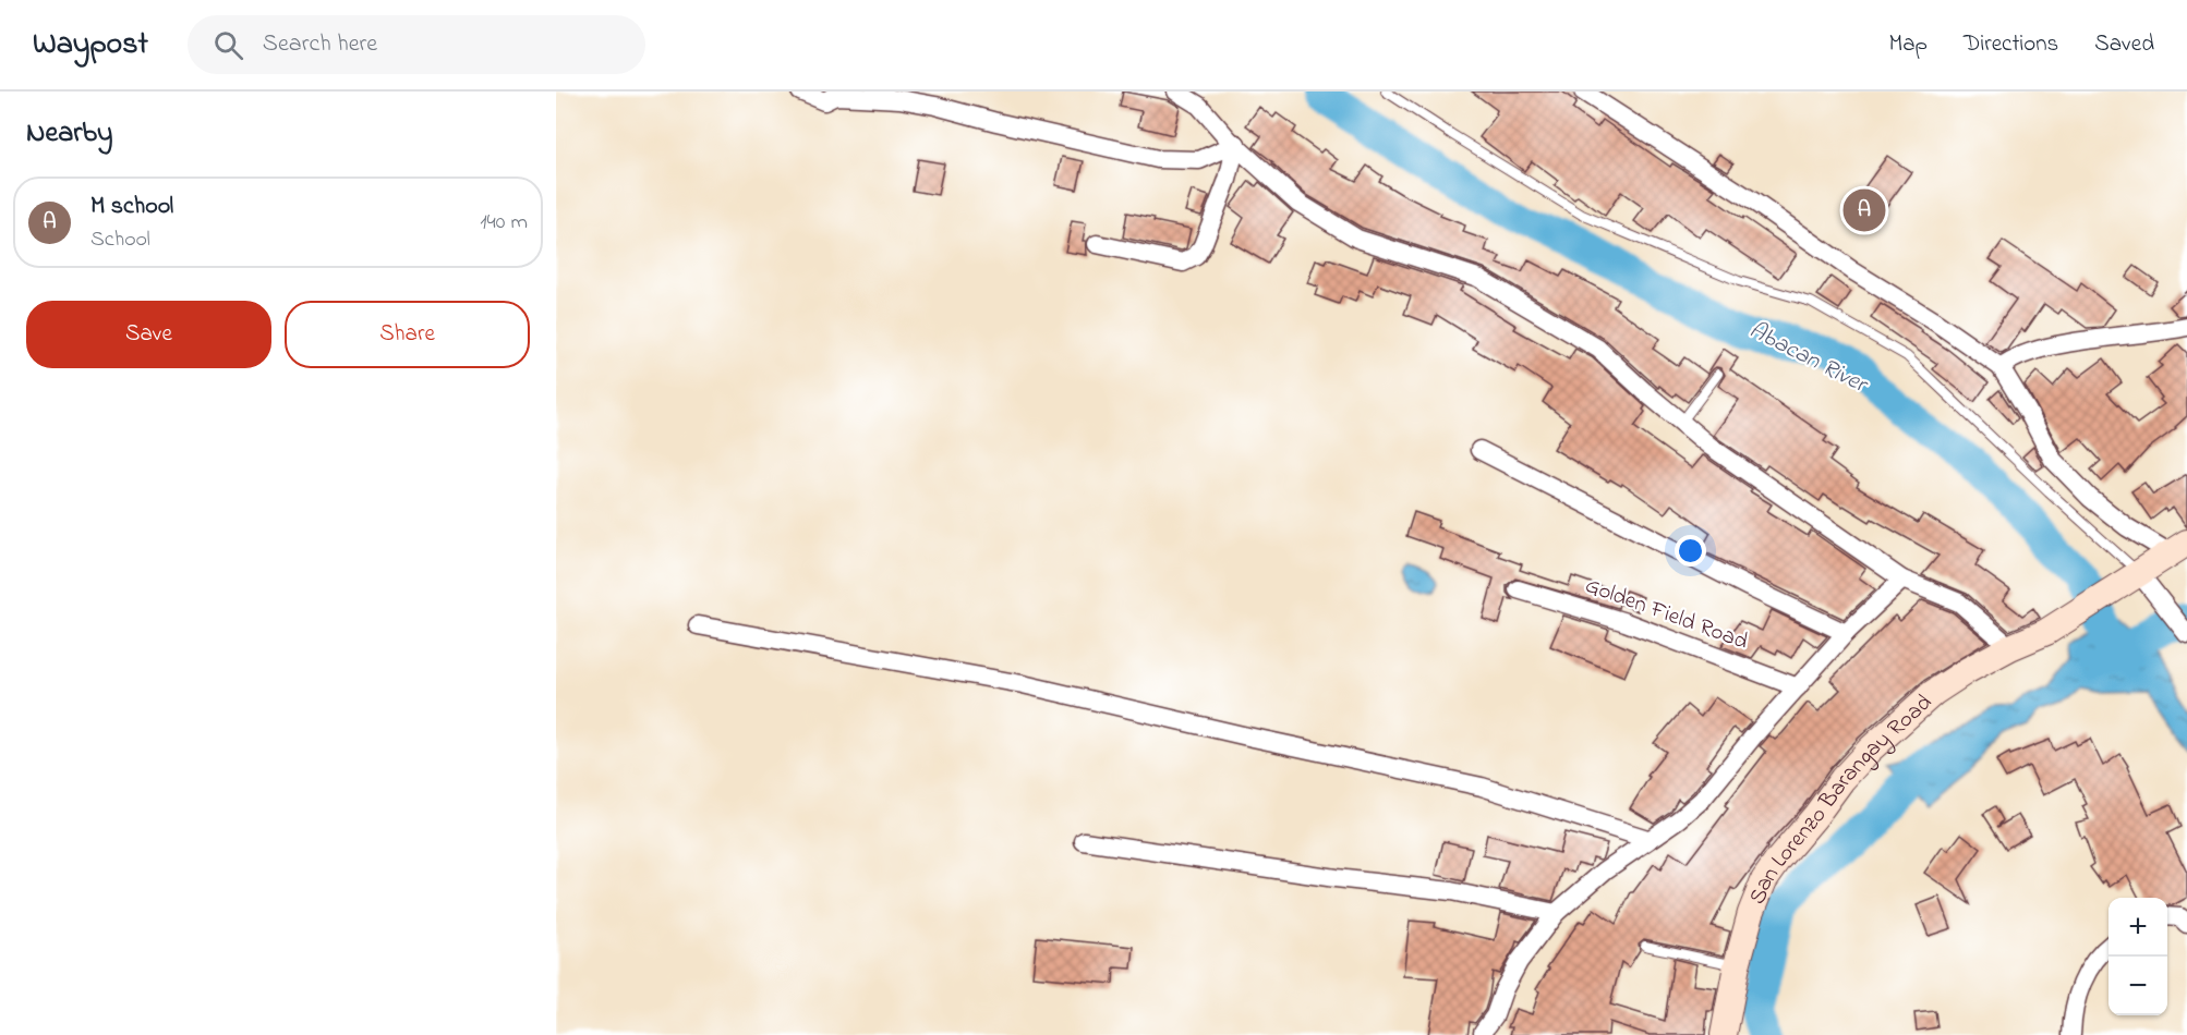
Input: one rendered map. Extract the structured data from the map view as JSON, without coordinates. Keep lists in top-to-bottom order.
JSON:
{
  "streets": {
    "street": ["Golden Field Road", "San Lorenzo Barangay Road"]
  },
  "water": ["Abacan River"],
  "page": {
    "header": "Waypost",
    "search": "Search here",
    "nav": ["Map", "Directions", "Saved"],
    "heading": "Nearby",
    "list": [
      {
        "mark": "A",
        "name": "M school",
        "note": "School",
        "value": "140 m"
      }
    ],
    "pins": "A",
    "buttons": ["Save", "Share"],
    "map_buttons": ["+", "−"]
  }
}
